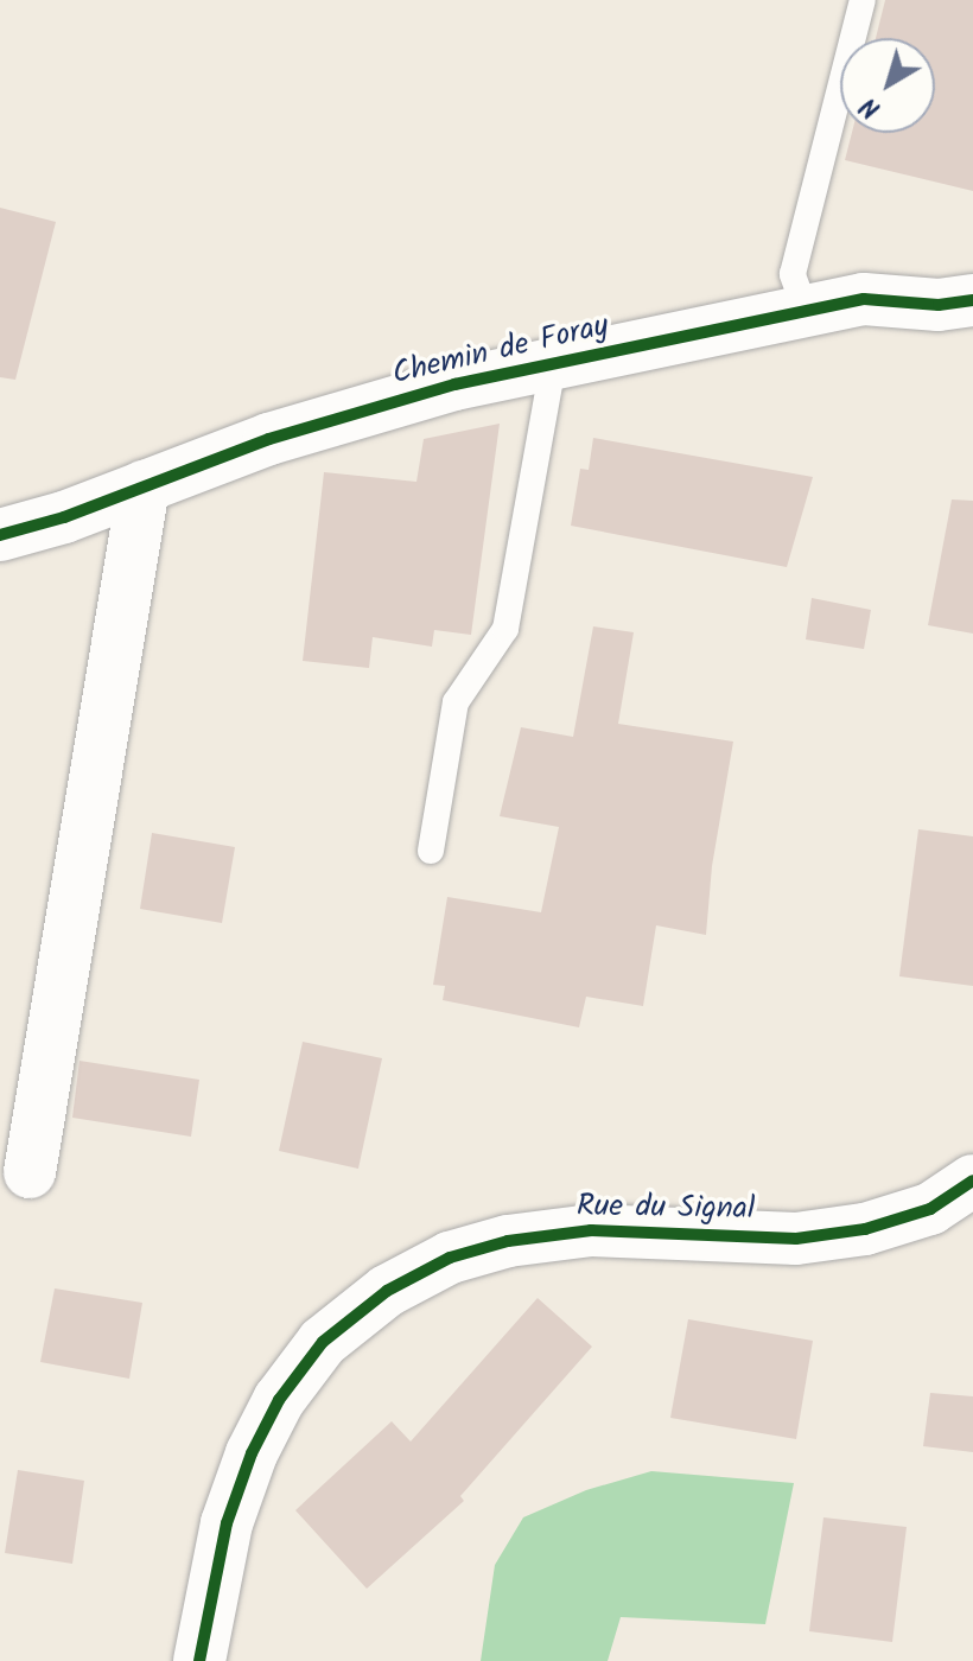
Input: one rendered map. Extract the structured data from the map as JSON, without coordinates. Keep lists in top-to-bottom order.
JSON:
{
  "streets": {
    "street": ["Chemin de Foray", "Rue du Signal"]
  },
  "north": "bottom left"
}
